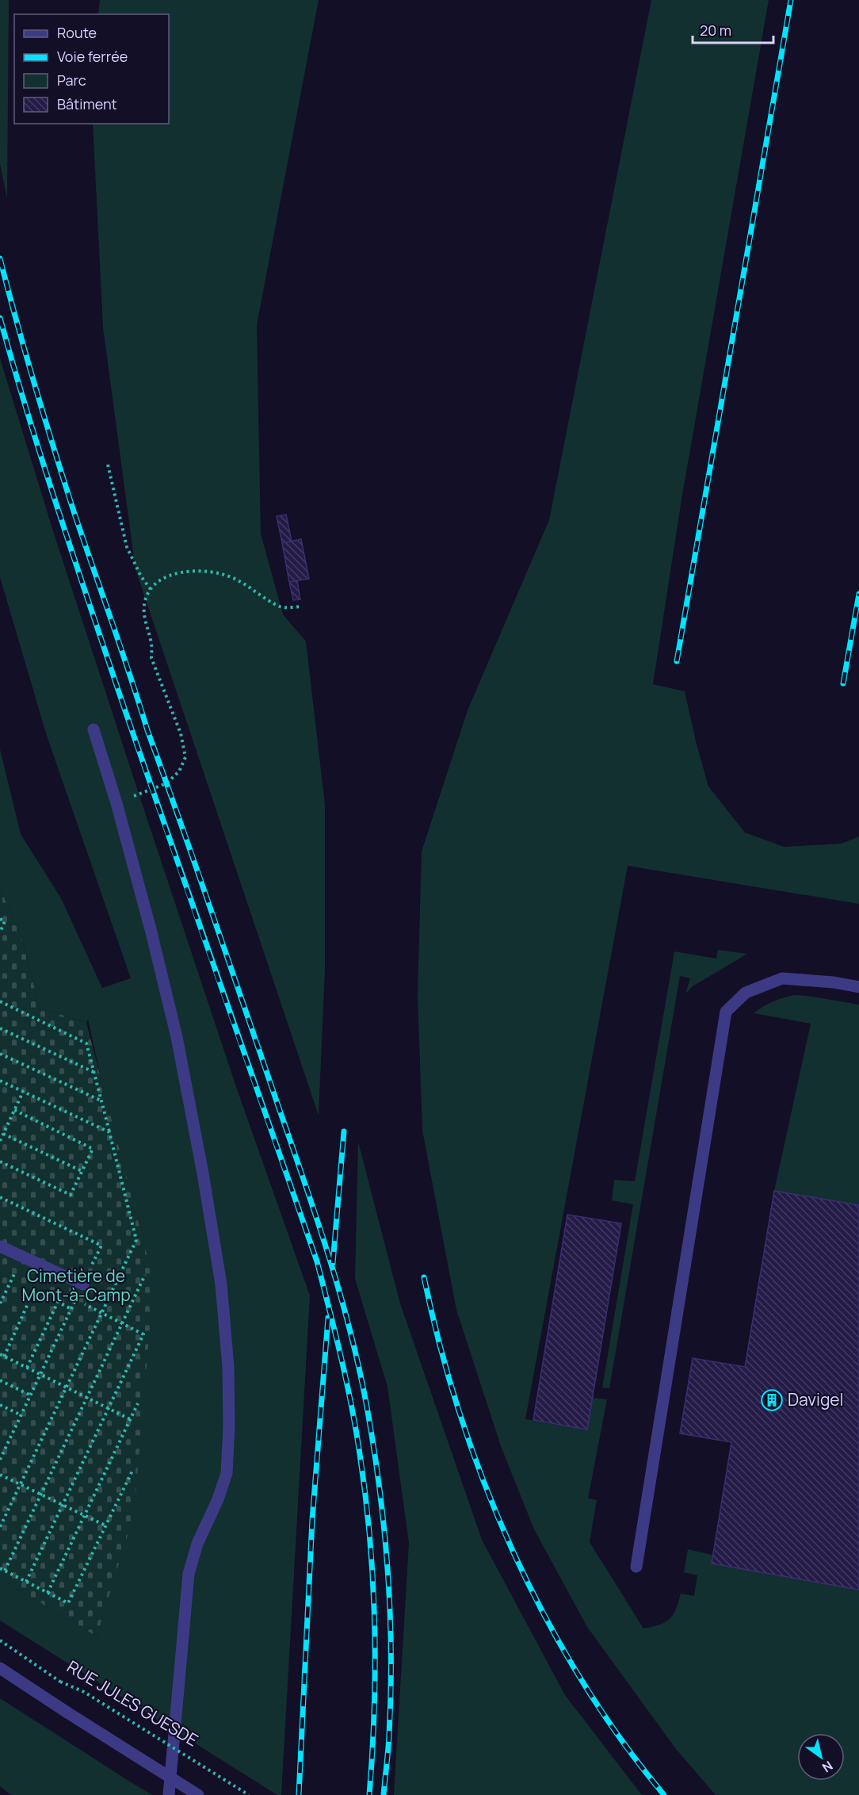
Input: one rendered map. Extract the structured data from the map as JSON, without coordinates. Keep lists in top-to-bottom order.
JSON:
{
  "streets": {
    "path": ["RUE JULES GUESDE"]
  },
  "parks": ["Cimetière de Mont-à-Camp"],
  "places": {
    "building": ["Davigel"]
  },
  "legend": [
    "Route",
    "Voie ferrée",
    "Parc",
    "Bâtiment"
  ],
  "scale_bar": "20 m",
  "north": "bottom right"
}
